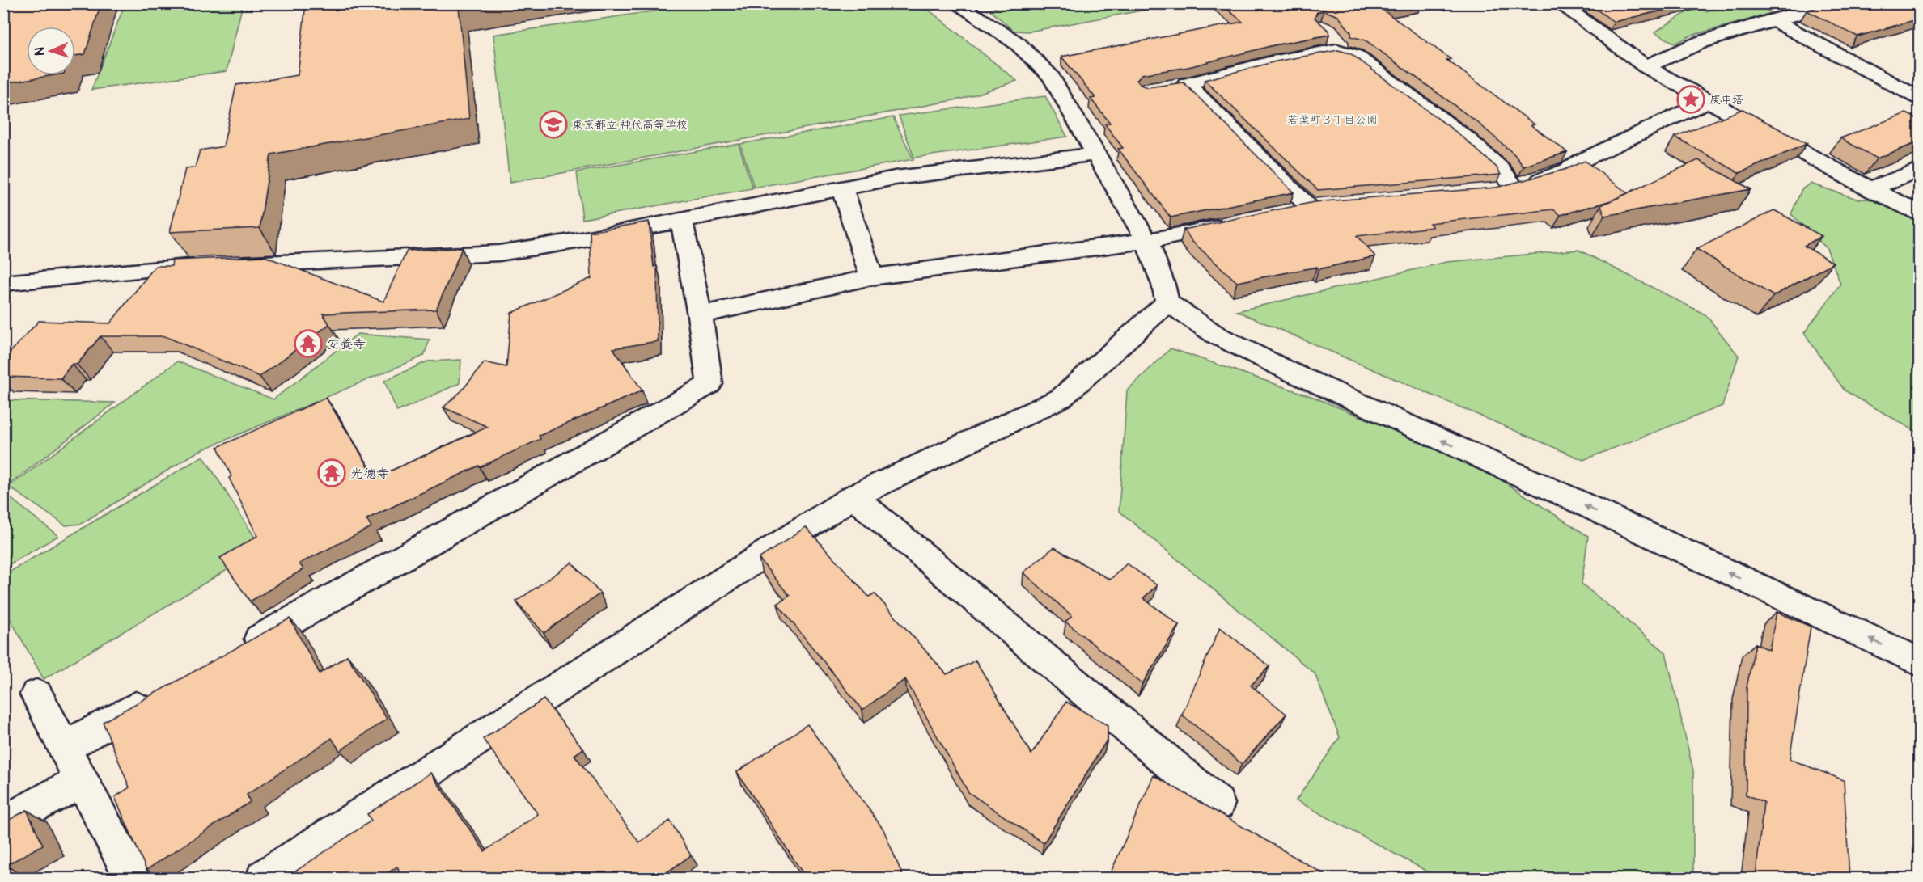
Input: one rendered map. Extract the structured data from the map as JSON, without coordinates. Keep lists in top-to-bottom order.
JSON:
{
  "parks": ["若葉町３丁目公園"],
  "places": {
    "place": ["庚申塔"],
    "school or university": ["東京都立 神代高等学校"],
    "temple": ["安養寺", "光徳寺"]
  },
  "north": "left"
}
